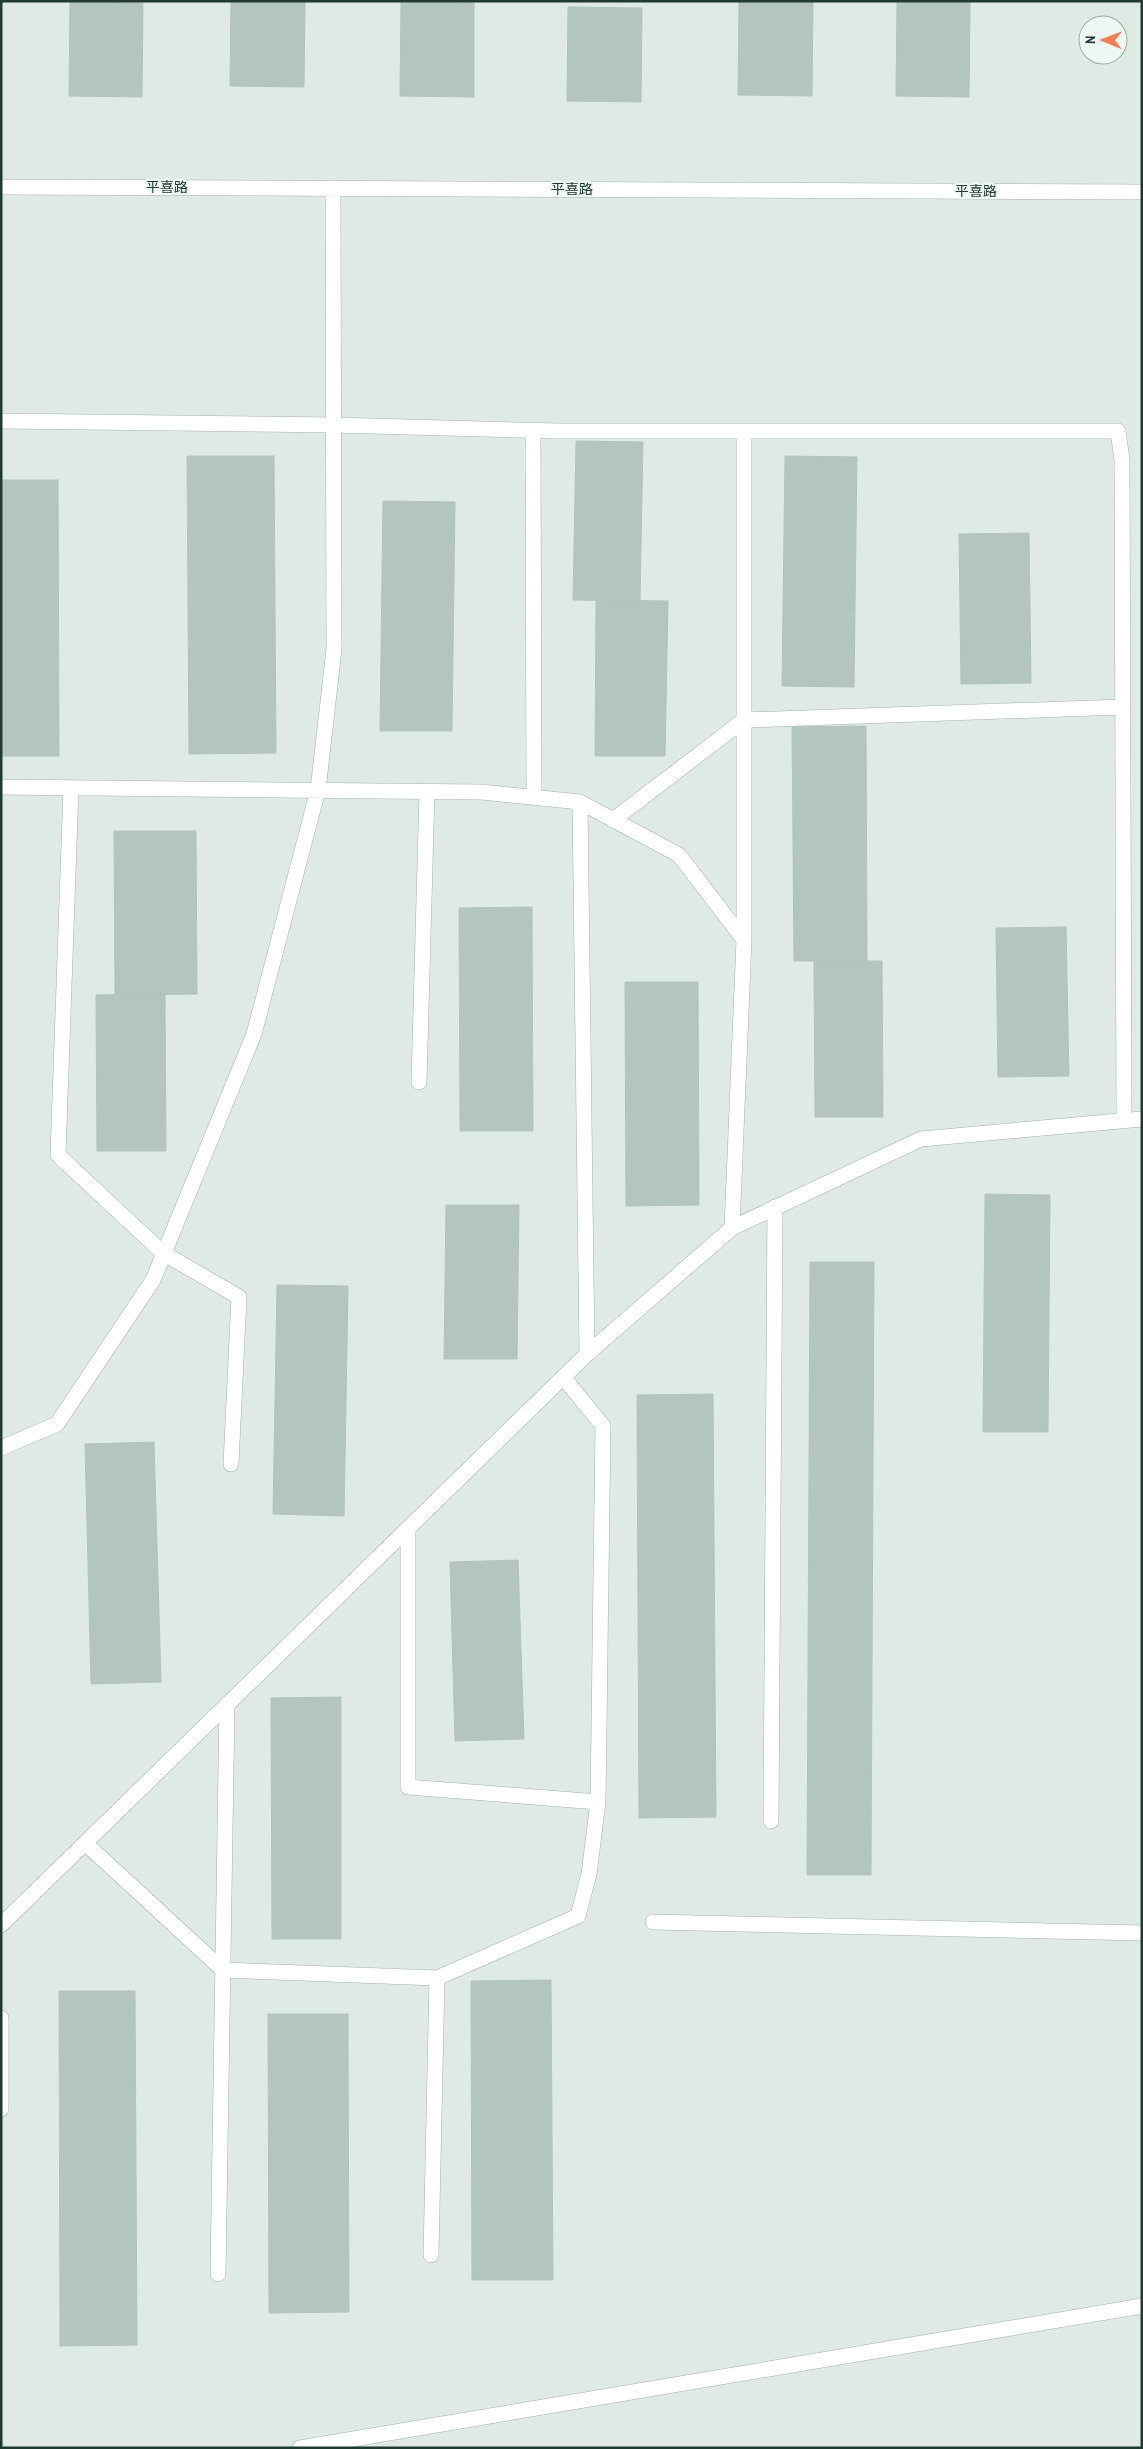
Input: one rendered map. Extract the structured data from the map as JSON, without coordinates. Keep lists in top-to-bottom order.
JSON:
{
  "streets": {
    "street": ["平喜路"]
  },
  "north": "left"
}
